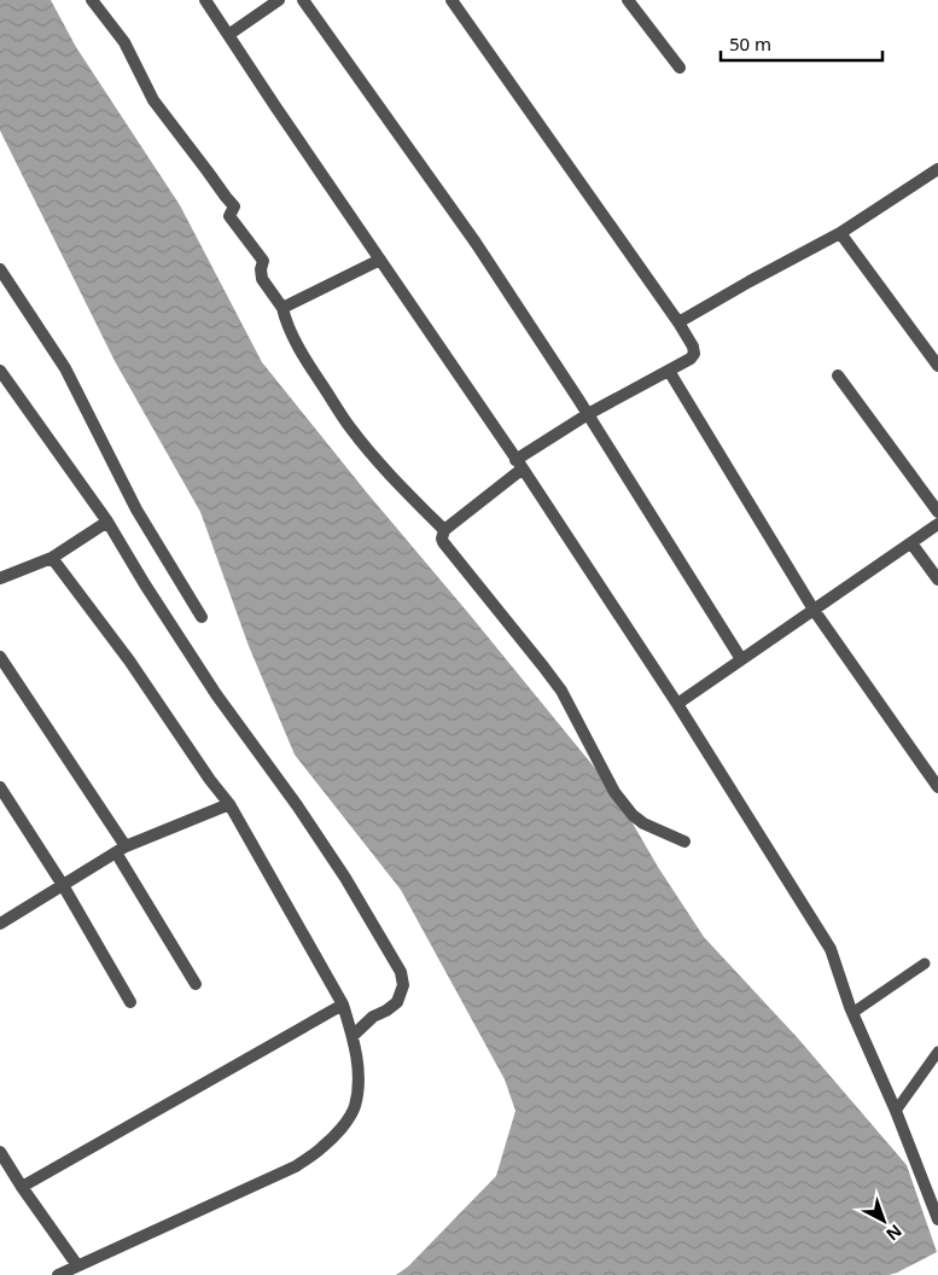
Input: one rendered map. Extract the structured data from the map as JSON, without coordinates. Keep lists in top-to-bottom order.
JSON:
{
  "scale_bar": "50 m",
  "north": "bottom right"
}
